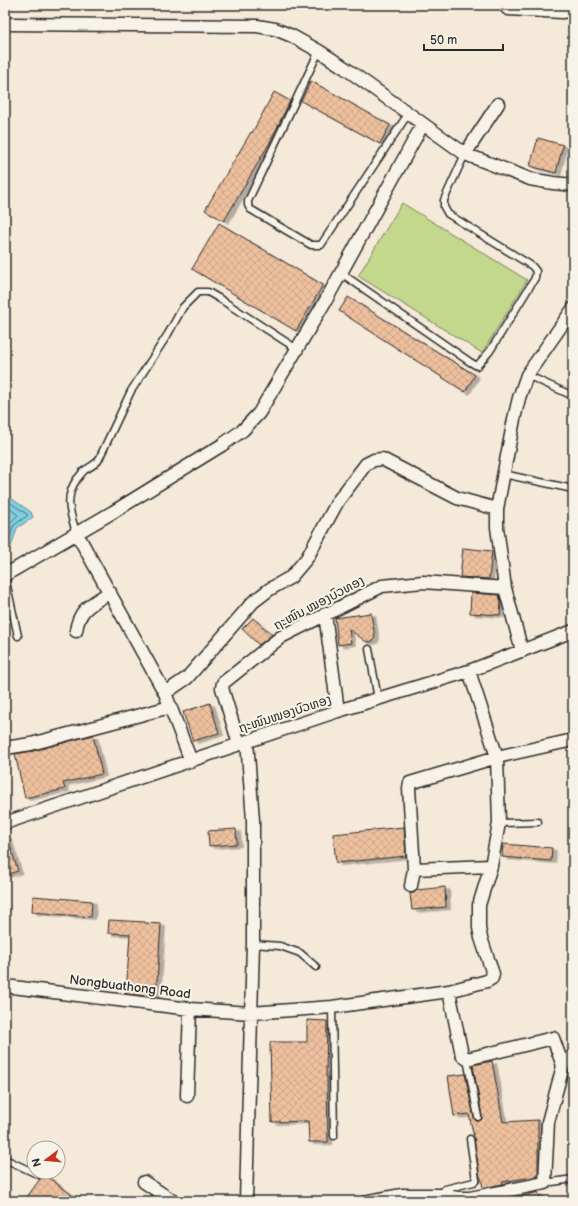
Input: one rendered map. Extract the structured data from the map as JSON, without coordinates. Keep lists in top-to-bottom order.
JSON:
{
  "streets": {
    "street": ["ຖະໜົນ ໝອງບົວທອງ", "ຖະໜົນໜອງບົວທອງ", "Nongbuathong Road"]
  },
  "crossings": [
    ["ຖະໜົນ ໝອງບົວທອງ", "ຖະໜົນໜອງບົວທອງ"]
  ],
  "scale_bar": "50 m",
  "north": "left"
}
